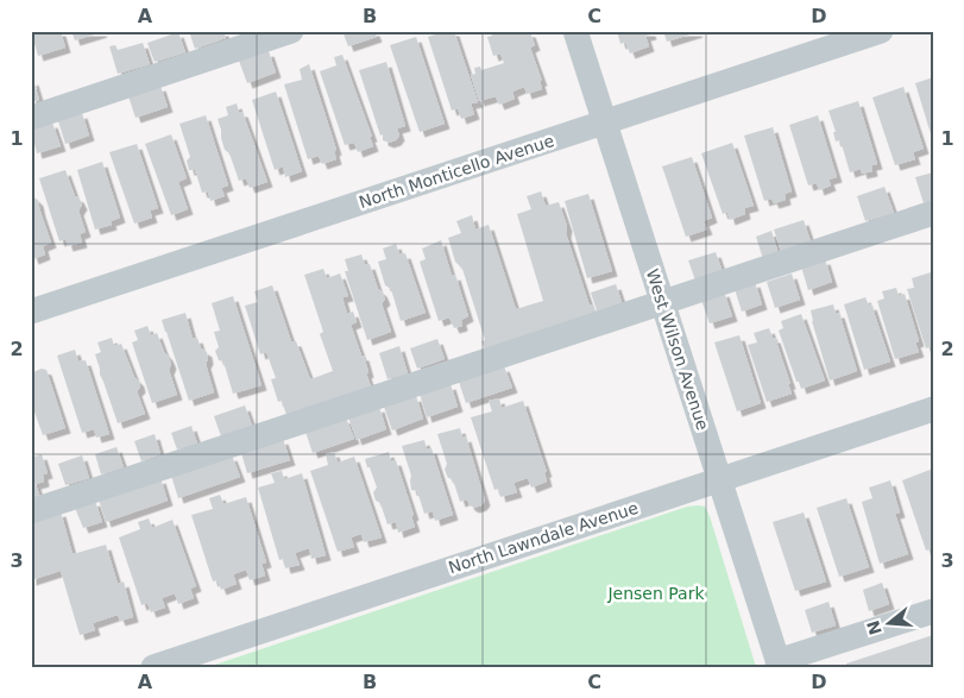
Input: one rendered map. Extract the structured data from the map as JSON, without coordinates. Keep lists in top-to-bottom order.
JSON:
{
  "streets": {
    "street": ["North Monticello Avenue", "West Wilson Avenue", "North Lawndale Avenue"]
  },
  "crossings": [
    ["North Monticello Avenue", "West Wilson Avenue"],
    ["West Wilson Avenue", "North Lawndale Avenue"]
  ],
  "parks": ["Jensen Park"],
  "north": "left",
  "grid": {
    "columns": [
      "A",
      "B",
      "C",
      "D"
    ],
    "rows": ["1", "2", "3"]
  }
}
